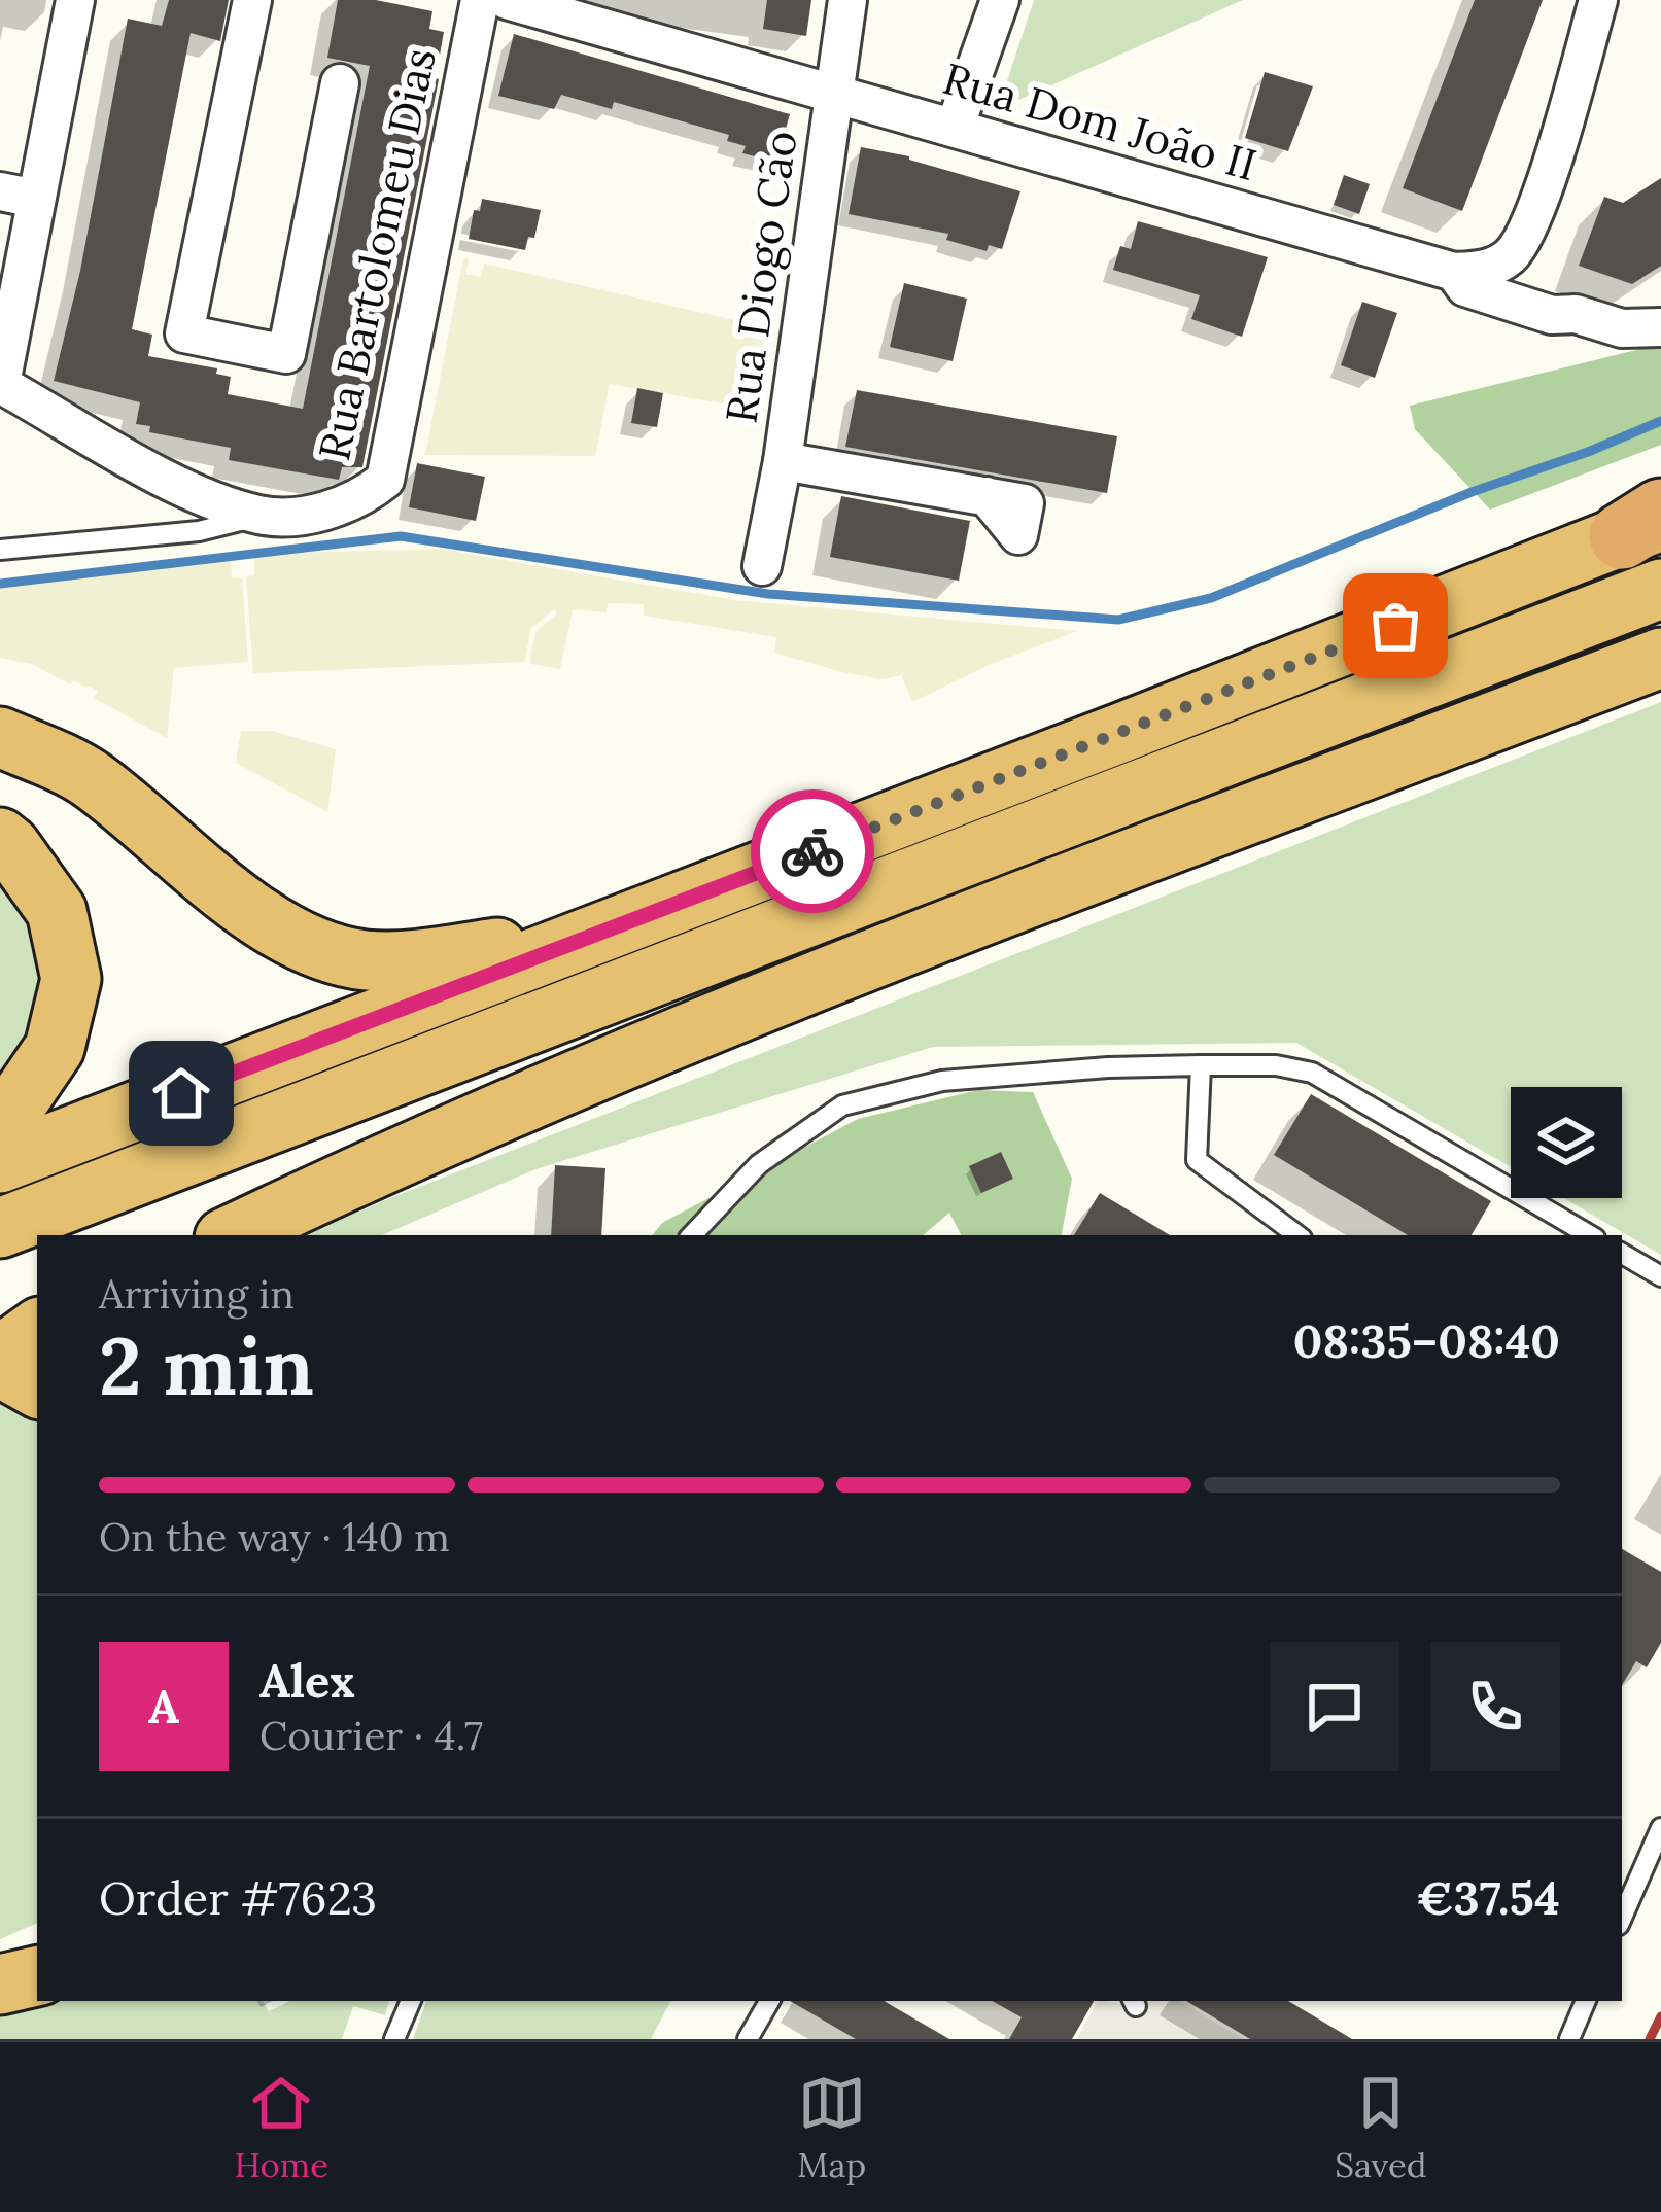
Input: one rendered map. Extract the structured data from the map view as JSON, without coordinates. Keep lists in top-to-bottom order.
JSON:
{
  "streets": {
    "street": ["Rua Dom João II", "Rua Bartolomeu Dias", "Rua Diogo Cão"]
  },
  "crossings": [
    ["Rua Dom João II", "Rua Diogo Cão"]
  ],
  "page": {
    "heading": ["2 min", "Arriving in", "08:35–08:40"],
    "panel": [
      "Alex",
      "Courier · 4.7",
      "Order #7623",
      "€37.54"
    ],
    "bar": "On the way · 140 m",
    "round": "A",
    "tabs": ["Home", "Map", "Saved"]
  }
}
